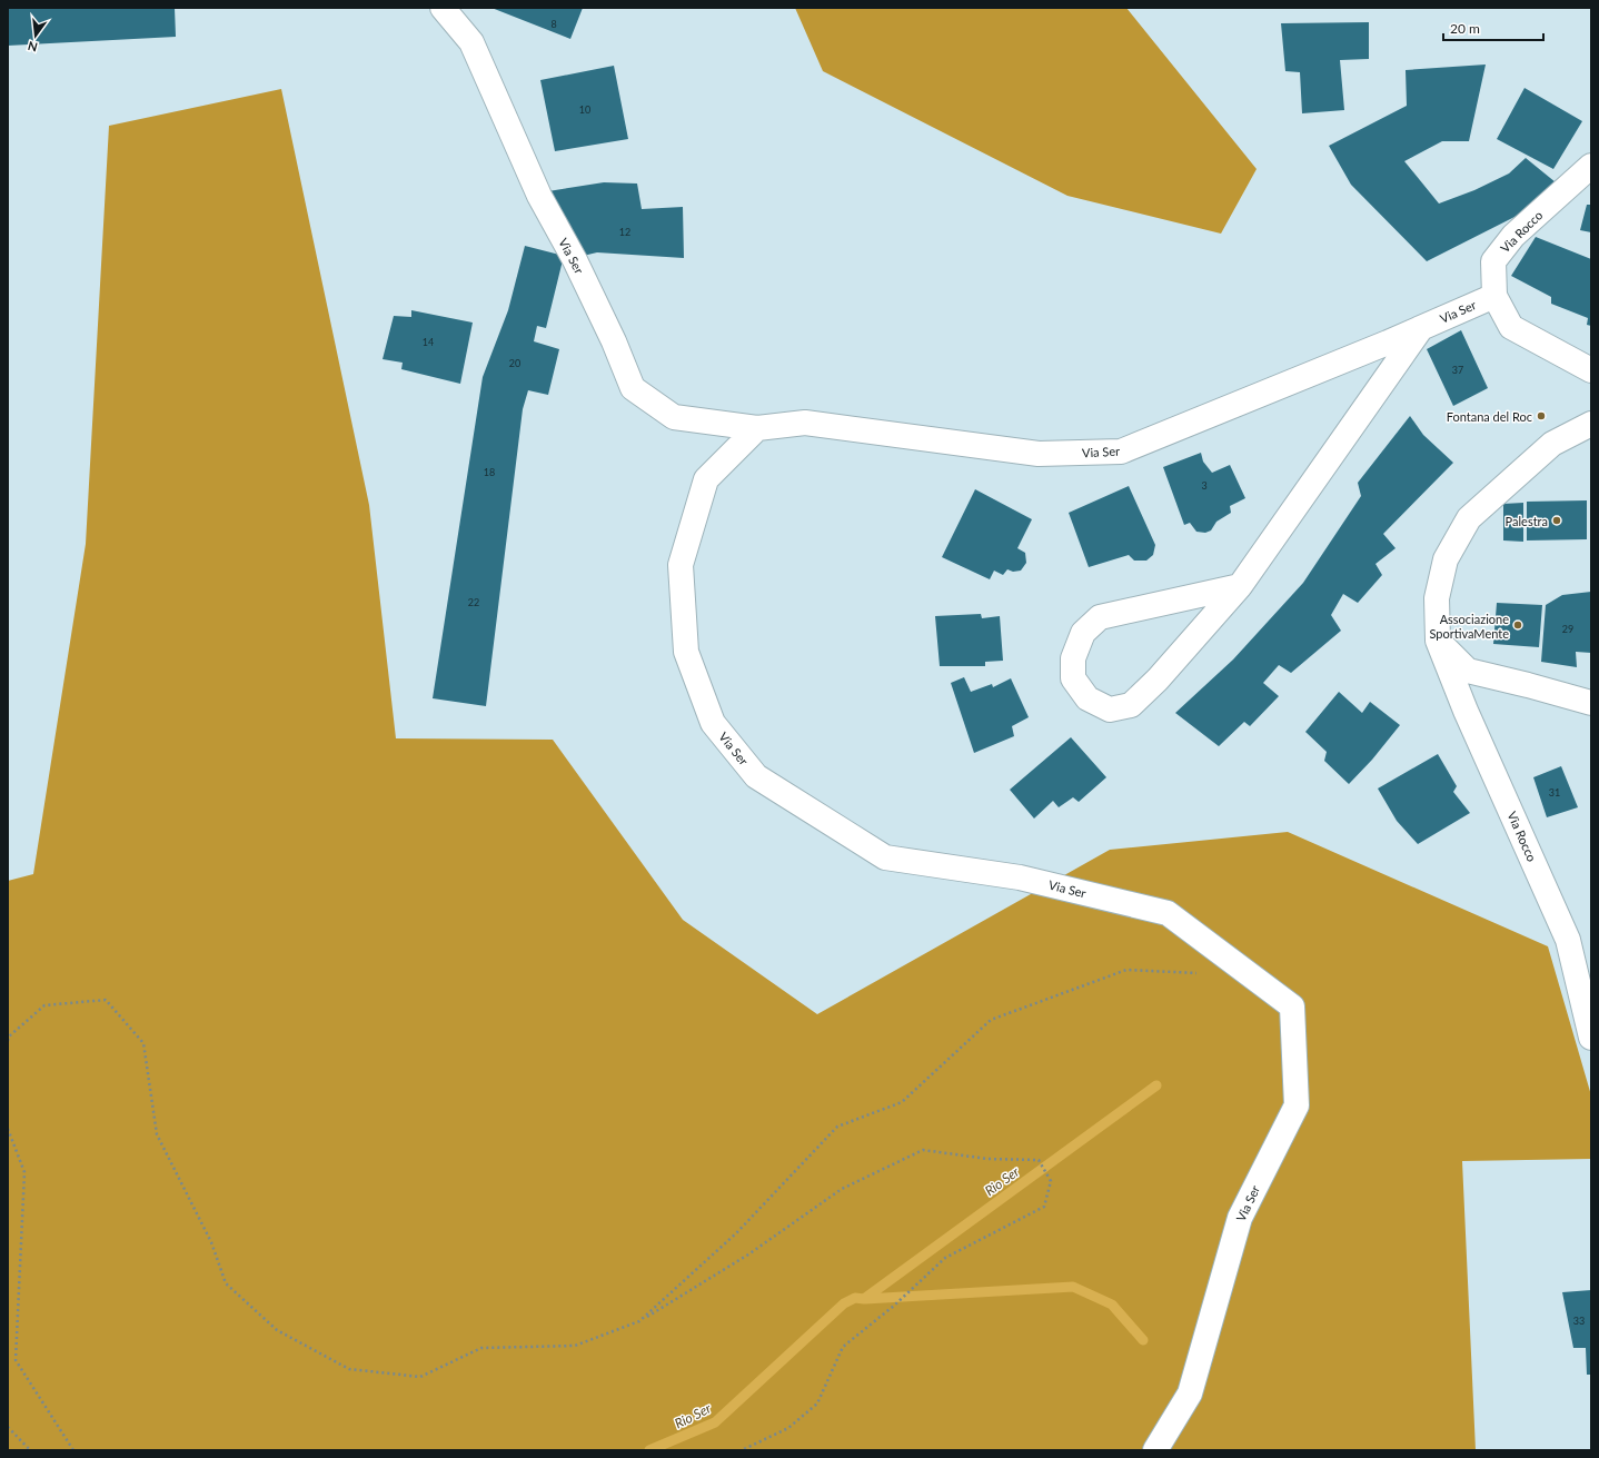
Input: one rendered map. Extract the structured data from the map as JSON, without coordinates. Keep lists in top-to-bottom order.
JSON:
{
  "streets": {
    "street": ["Via Rocco", "Via Ser"]
  },
  "crossings": [
    ["Via Rocco", "Via Ser"]
  ],
  "water": ["Rio Ser"],
  "places": ["Fontana del Roc", "Palestra", "Associazione SportivaMente"],
  "house_numbers": [
    "8",
    "10",
    "12",
    "14",
    "20",
    "37",
    "18",
    "3",
    "22",
    "29",
    "31",
    "33"
  ],
  "scale_bar": "20 m",
  "north": "bottom"
}
